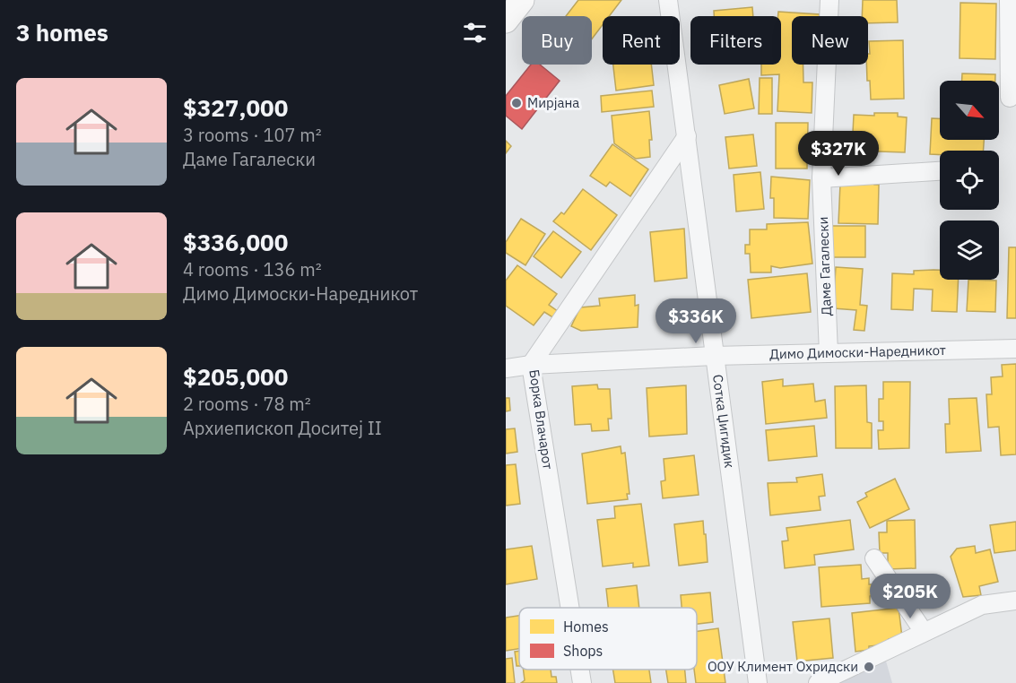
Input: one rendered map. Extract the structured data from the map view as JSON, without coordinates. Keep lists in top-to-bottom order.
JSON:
{
  "streets": {
    "street": [
      "Даме Гагалески",
      "Димо Димоски-Наредникот",
      "Борка Влачарот",
      "Сотка Џигидик"
    ]
  },
  "crossings": [
    ["Даме Гагалески", "Димо Димоски-Наредникот"],
    ["Димо Димоски-Наредникот", "Борка Влачарот"],
    ["Димо Димоски-Наредникот", "Сотка Џигидик"],
    ["Борка Влачарот", "Сотка Џигидик"]
  ],
  "places": ["Мирјана", "ООУ Климент Охридски"],
  "legend": ["Homes", "Shops"],
  "north": "bottom right",
  "page": {
    "heading": "3 homes",
    "chip": [
      "Buy",
      "Rent",
      "Filters",
      "New"
    ],
    "list": [
      {
        "name": "$327,000",
        "note": "3 rooms · 107 m² · Даме Гагалески"
      },
      {
        "name": "$336,000",
        "note": "4 rooms · 136 m² · Димо Димоски-Наредникот"
      },
      {
        "name": "$205,000",
        "note": "2 rooms · 78 m² · Архиепископ Доситеј II"
      }
    ],
    "price": ["$327K", "$336K", "$205K"]
  }
}
